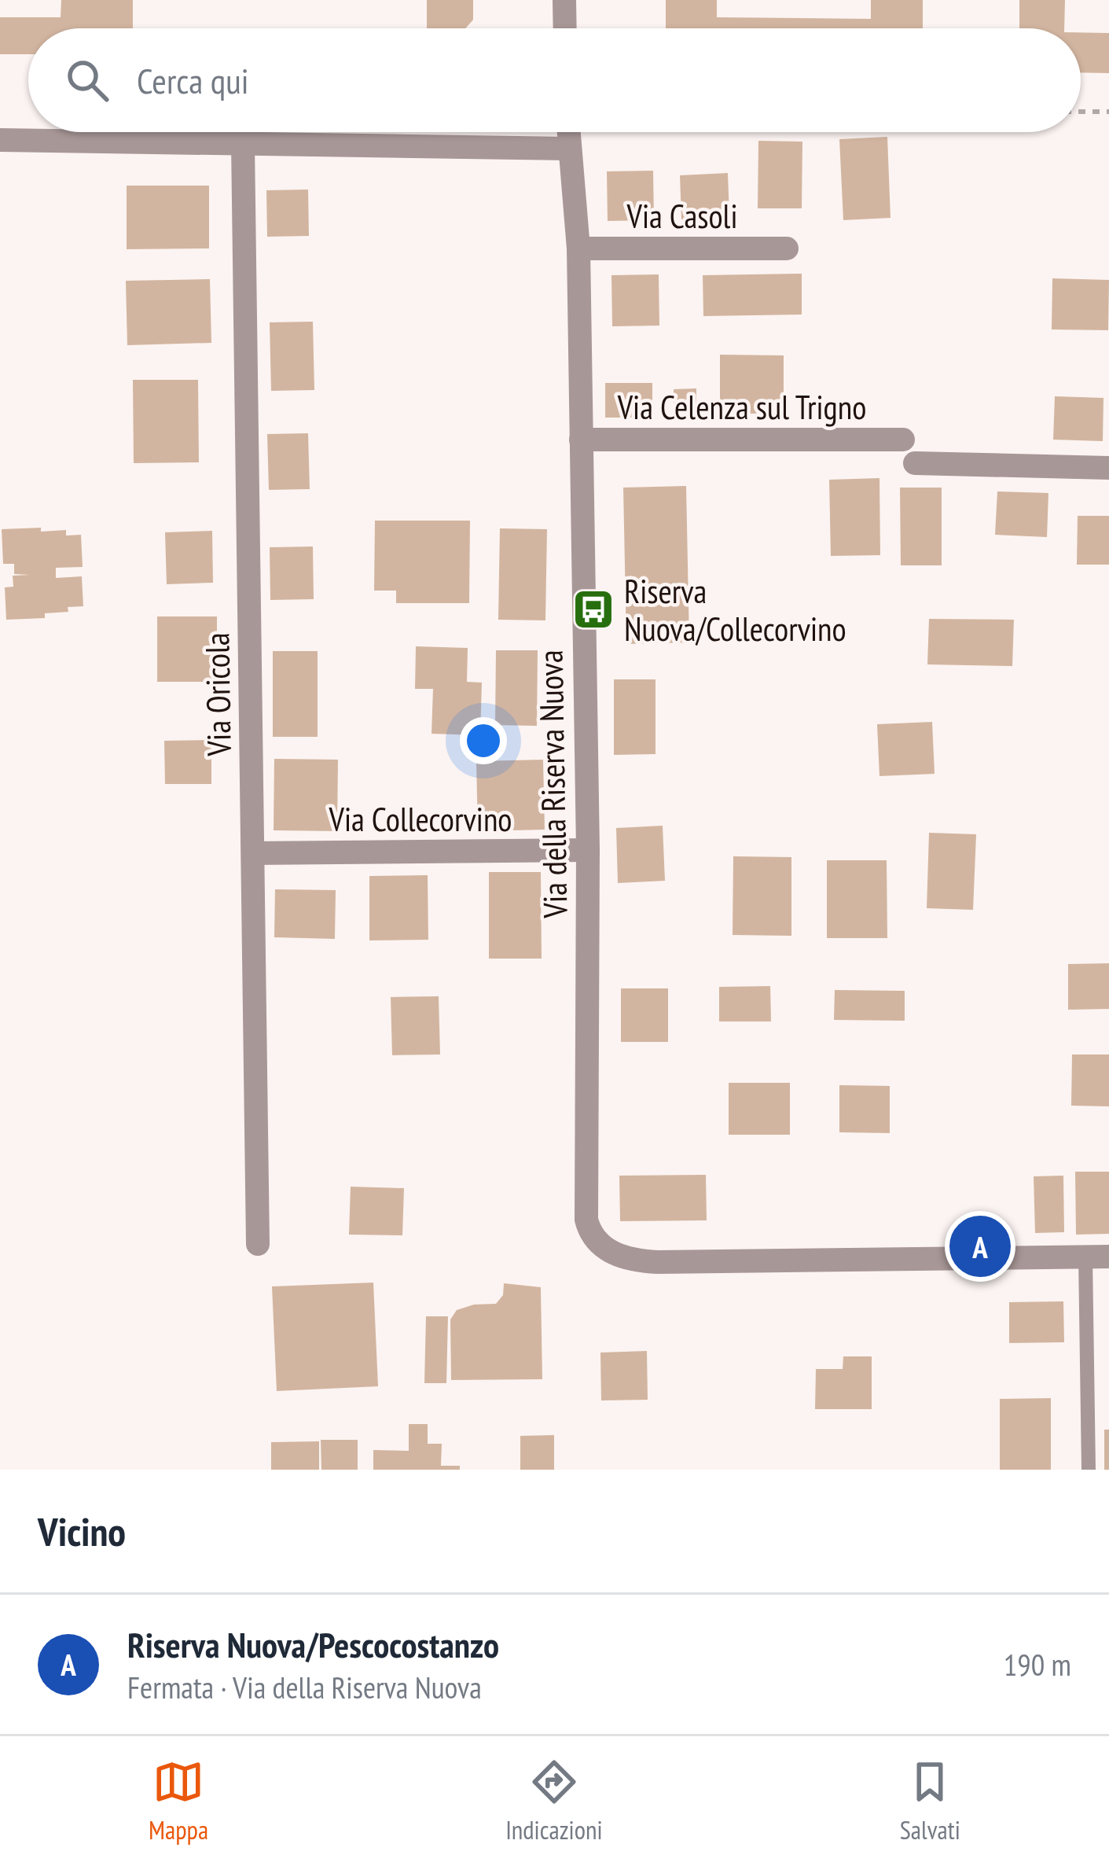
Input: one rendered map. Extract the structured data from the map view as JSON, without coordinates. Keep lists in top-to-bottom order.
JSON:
{
  "streets": {
    "street": [
      "Via Casoli",
      "Via Celenza sul Trigno",
      "Via Oricola",
      "Via della Riserva Nuova",
      "Via Collecorvino"
    ]
  },
  "crossings": [
    ["Via Casoli", "Via della Riserva Nuova"],
    ["Via Celenza sul Trigno", "Via della Riserva Nuova"],
    ["Via Oricola", "Via Collecorvino"],
    ["Via della Riserva Nuova", "Via Collecorvino"]
  ],
  "places": {
    "bus stop": ["Riserva Nuova/Collecorvino"]
  },
  "page": {
    "search": "Cerca qui",
    "pins": "A",
    "heading": "Vicino",
    "list": [
      {
        "mark": "A",
        "name": "Riserva Nuova/Pescocostanzo",
        "note": "Fermata · Via della Riserva Nuova",
        "value": "190 m"
      }
    ],
    "nav": ["Mappa", "Indicazioni", "Salvati"]
  }
}
